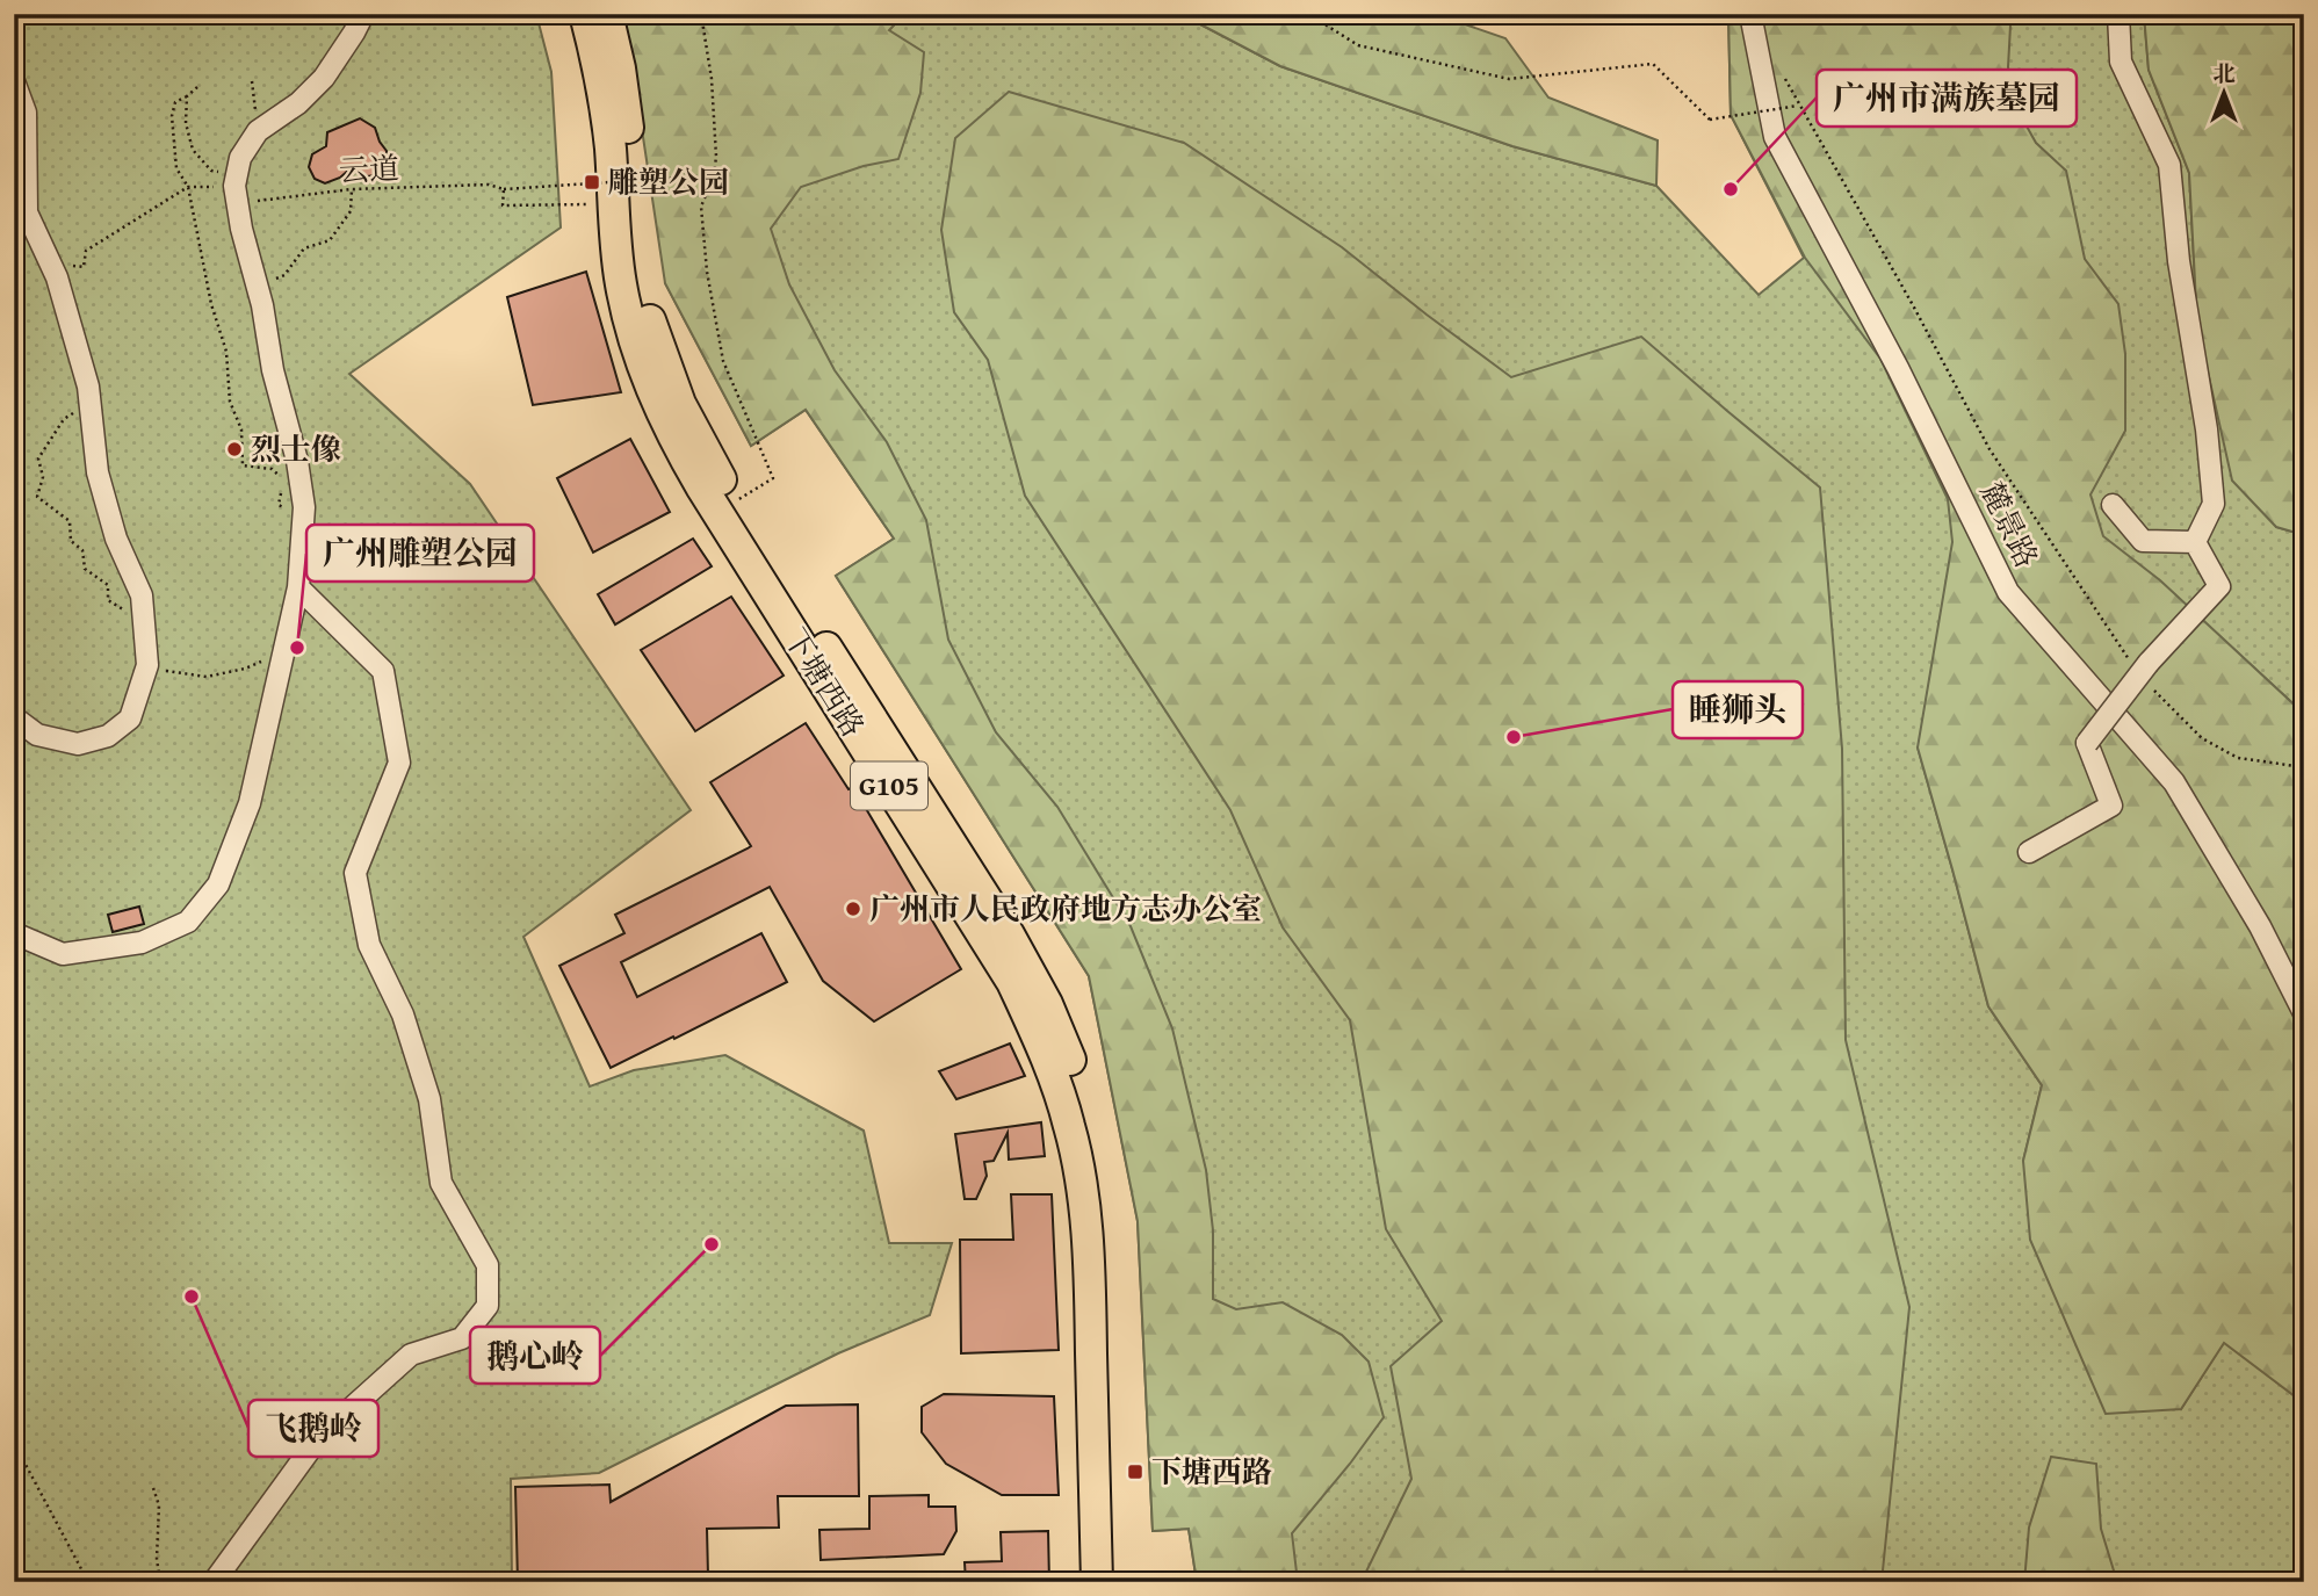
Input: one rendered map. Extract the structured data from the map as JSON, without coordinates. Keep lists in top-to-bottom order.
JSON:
{
  "streets": {
    "highway": ["下塘西路", "G105"],
    "street": ["麓景路"],
    "path": ["云道"]
  },
  "places": {
    "transit": ["雕塑公园", "下塘西路"],
    "other": [
      "广州市满族墓园",
      "烈士像",
      "广州雕塑公园",
      "睡狮头",
      "广州市人民政府地方志办公室",
      "鹅心岭",
      "飞鹅岭"
    ]
  },
  "north": "top"
}
